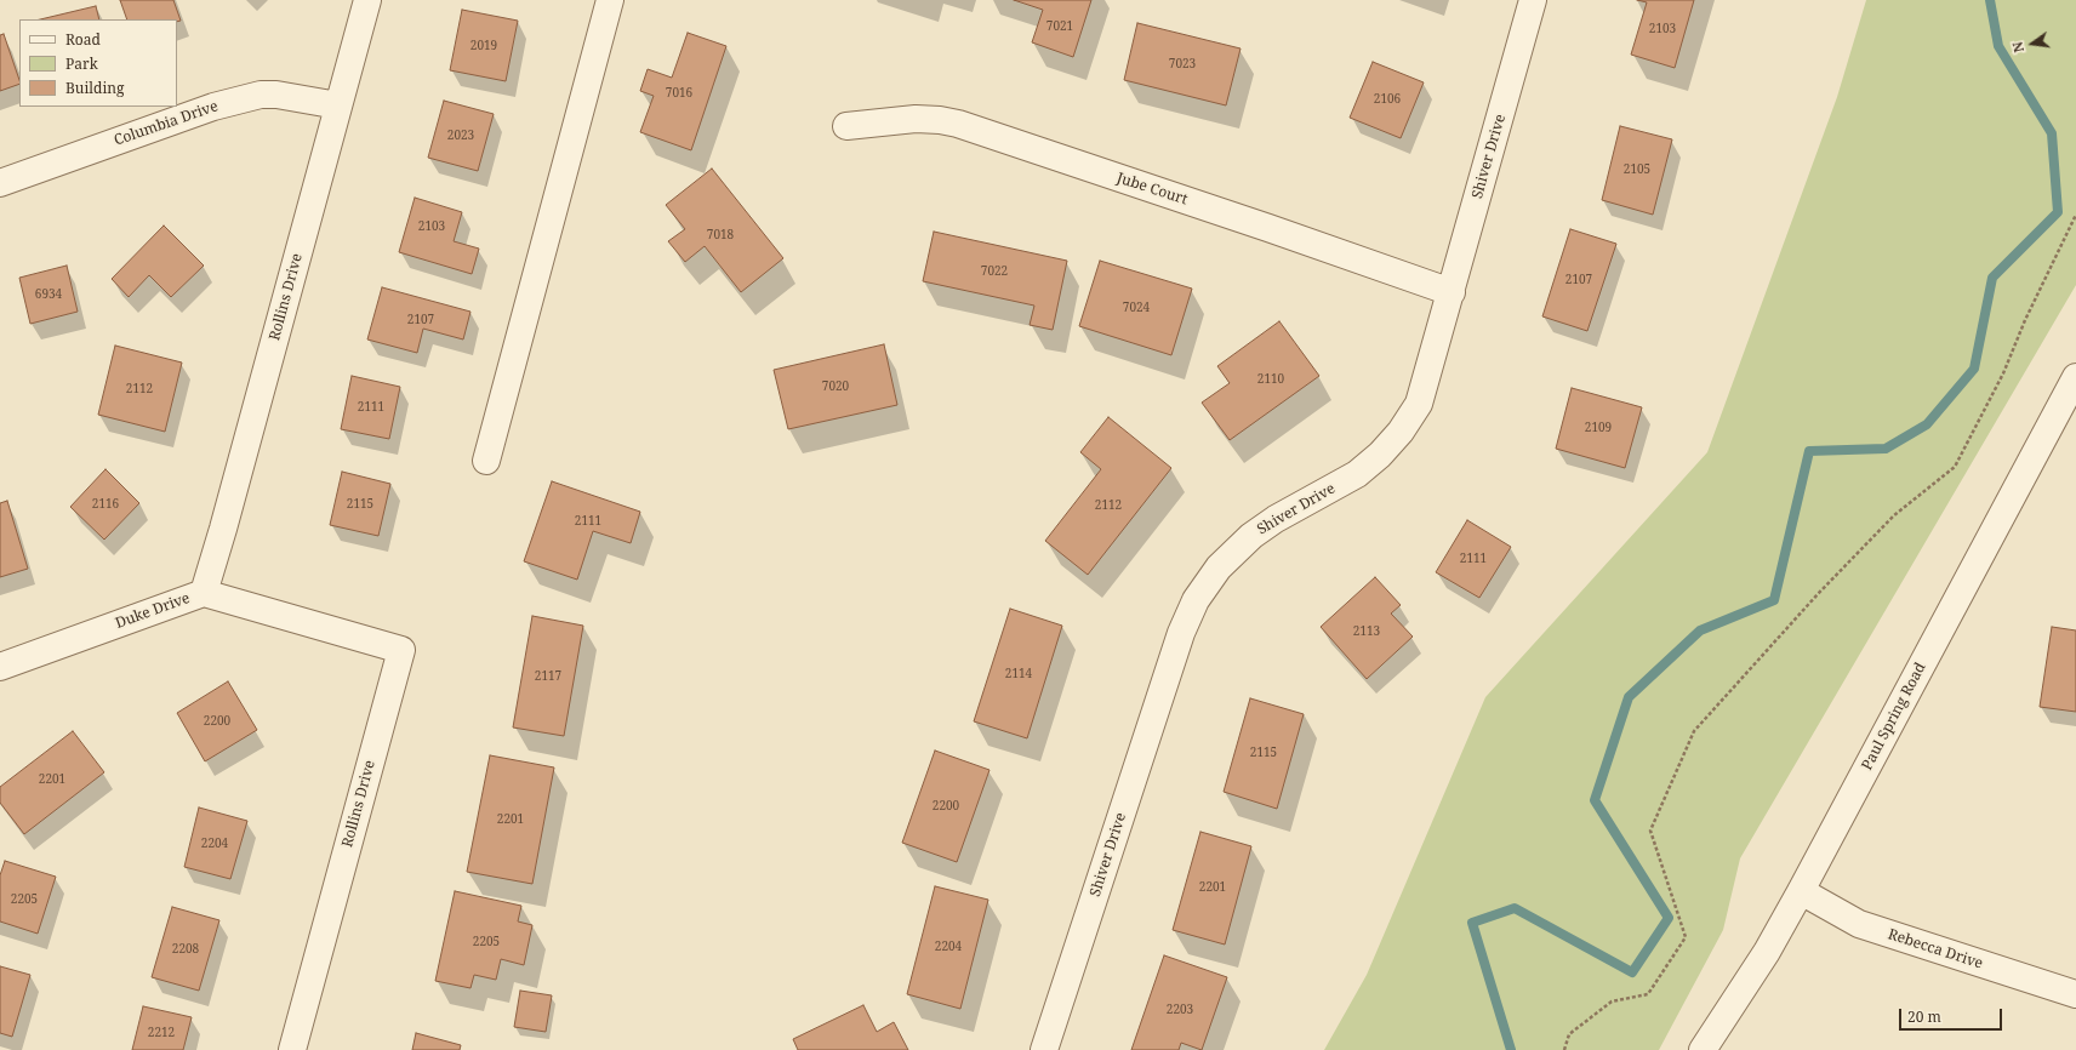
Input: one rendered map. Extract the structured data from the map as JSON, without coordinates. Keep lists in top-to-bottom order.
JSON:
{
  "streets": {
    "street": [
      "Columbia Drive",
      "Shiver Drive",
      "Jube Court",
      "Rollins Drive",
      "Duke Drive",
      "Paul Spring Road",
      "Rebecca Drive"
    ]
  },
  "crossings": [
    ["Columbia Drive", "Rollins Drive"],
    ["Shiver Drive", "Jube Court"],
    ["Rollins Drive", "Duke Drive"],
    ["Paul Spring Road", "Rebecca Drive"]
  ],
  "house_numbers": [
    "7021",
    "2103",
    "2019",
    "7023",
    "7016",
    "2106",
    "2023",
    "2105",
    "2103",
    "7018",
    "7022",
    "2107",
    "6934",
    "7024",
    "2107",
    "2110",
    "7020",
    "2112",
    "2111",
    "2109",
    "2116",
    "2115",
    "2112",
    "2111",
    "2111",
    "2113",
    "2114",
    "2117",
    "2200",
    "2115",
    "2201",
    "2200",
    "2201",
    "2204",
    "2201",
    "2205",
    "2205",
    "2204",
    "2208",
    "2203",
    "2212"
  ],
  "legend": ["Road", "Park", "Building"],
  "scale_bar": "20 m",
  "north": "left"
}
